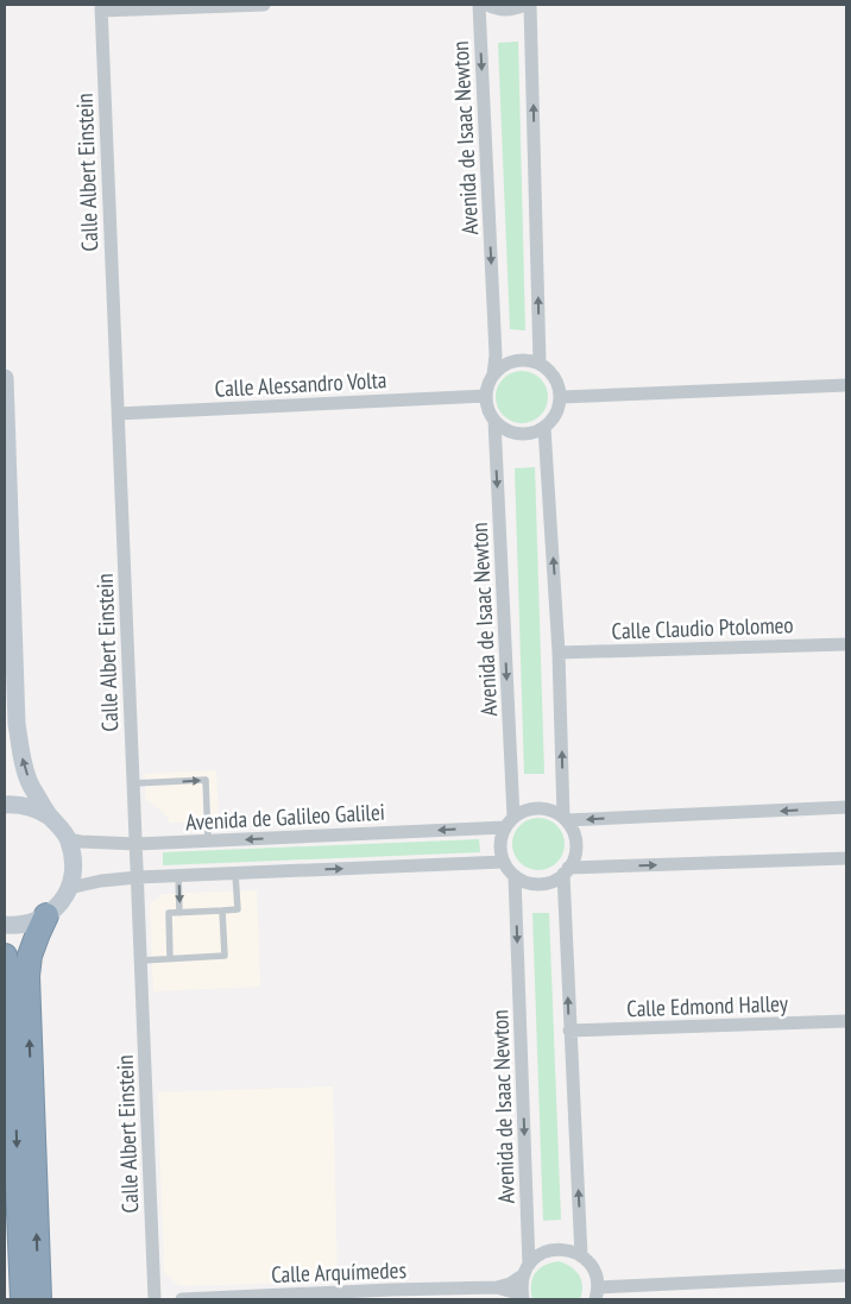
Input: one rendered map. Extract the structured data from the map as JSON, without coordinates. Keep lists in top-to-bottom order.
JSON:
{
  "streets": {
    "street": [
      "Avenida de Isaac Newton",
      "Calle Albert Einstein",
      "Calle Alessandro Volta",
      "Calle Claudio Ptolomeo",
      "Avenida de Galileo Galilei",
      "Calle Edmond Halley",
      "Calle Arquímedes"
    ]
  },
  "crossings": [
    ["Avenida de Isaac Newton", "Calle Alessandro Volta"],
    ["Avenida de Isaac Newton", "Avenida de Galileo Galilei"],
    ["Avenida de Isaac Newton", "Calle Arquímedes"],
    ["Calle Albert Einstein", "Calle Alessandro Volta"],
    ["Calle Albert Einstein", "Avenida de Galileo Galilei"]
  ]
}
